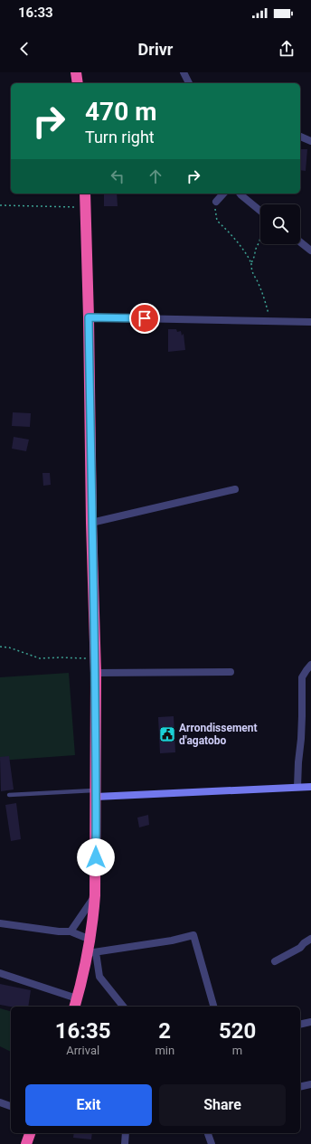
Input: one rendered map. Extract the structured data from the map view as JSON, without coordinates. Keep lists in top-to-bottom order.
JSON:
{
  "places": {
    "public building": ["Arrondissement d'agatobo"]
  },
  "page": {
    "status": "16:33",
    "header": "Drivr",
    "turn": ["470 m", "Turn right"],
    "eta": [
      "16:35",
      "Arrival",
      "2",
      "min",
      "520",
      "m"
    ],
    "buttons": ["Exit", "Share"]
  }
}
